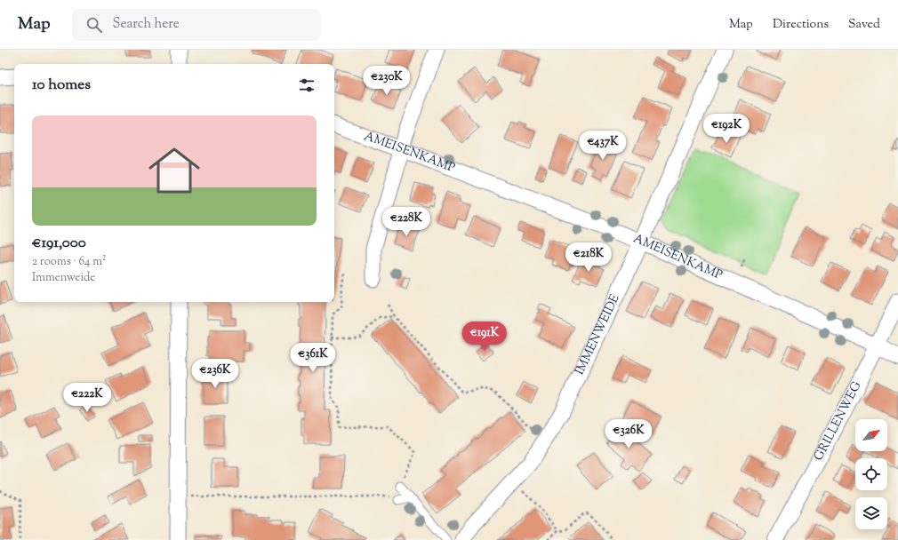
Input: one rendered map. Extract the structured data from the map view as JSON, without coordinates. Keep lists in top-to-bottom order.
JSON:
{
  "streets": {
    "street": ["AMEISENKAMP", "IMMENWEIDE", "GRILLENWEG"]
  },
  "crossings": [
    ["AMEISENKAMP", "IMMENWEIDE"],
    ["AMEISENKAMP", "GRILLENWEG"]
  ],
  "north": "top right",
  "page": {
    "header": "Map",
    "search": "Search here",
    "nav": ["Map", "Directions", "Saved"],
    "heading": "10 homes",
    "price": [
      "€230K",
      "€192K",
      "€437K",
      "€228K",
      "€218K",
      "€191K",
      "€361K",
      "€236K",
      "€222K",
      "€326K"
    ],
    "list": [
      {
        "name": "€191,000",
        "note": "2 rooms · 64 m² · Immenweide"
      }
    ]
  }
}
